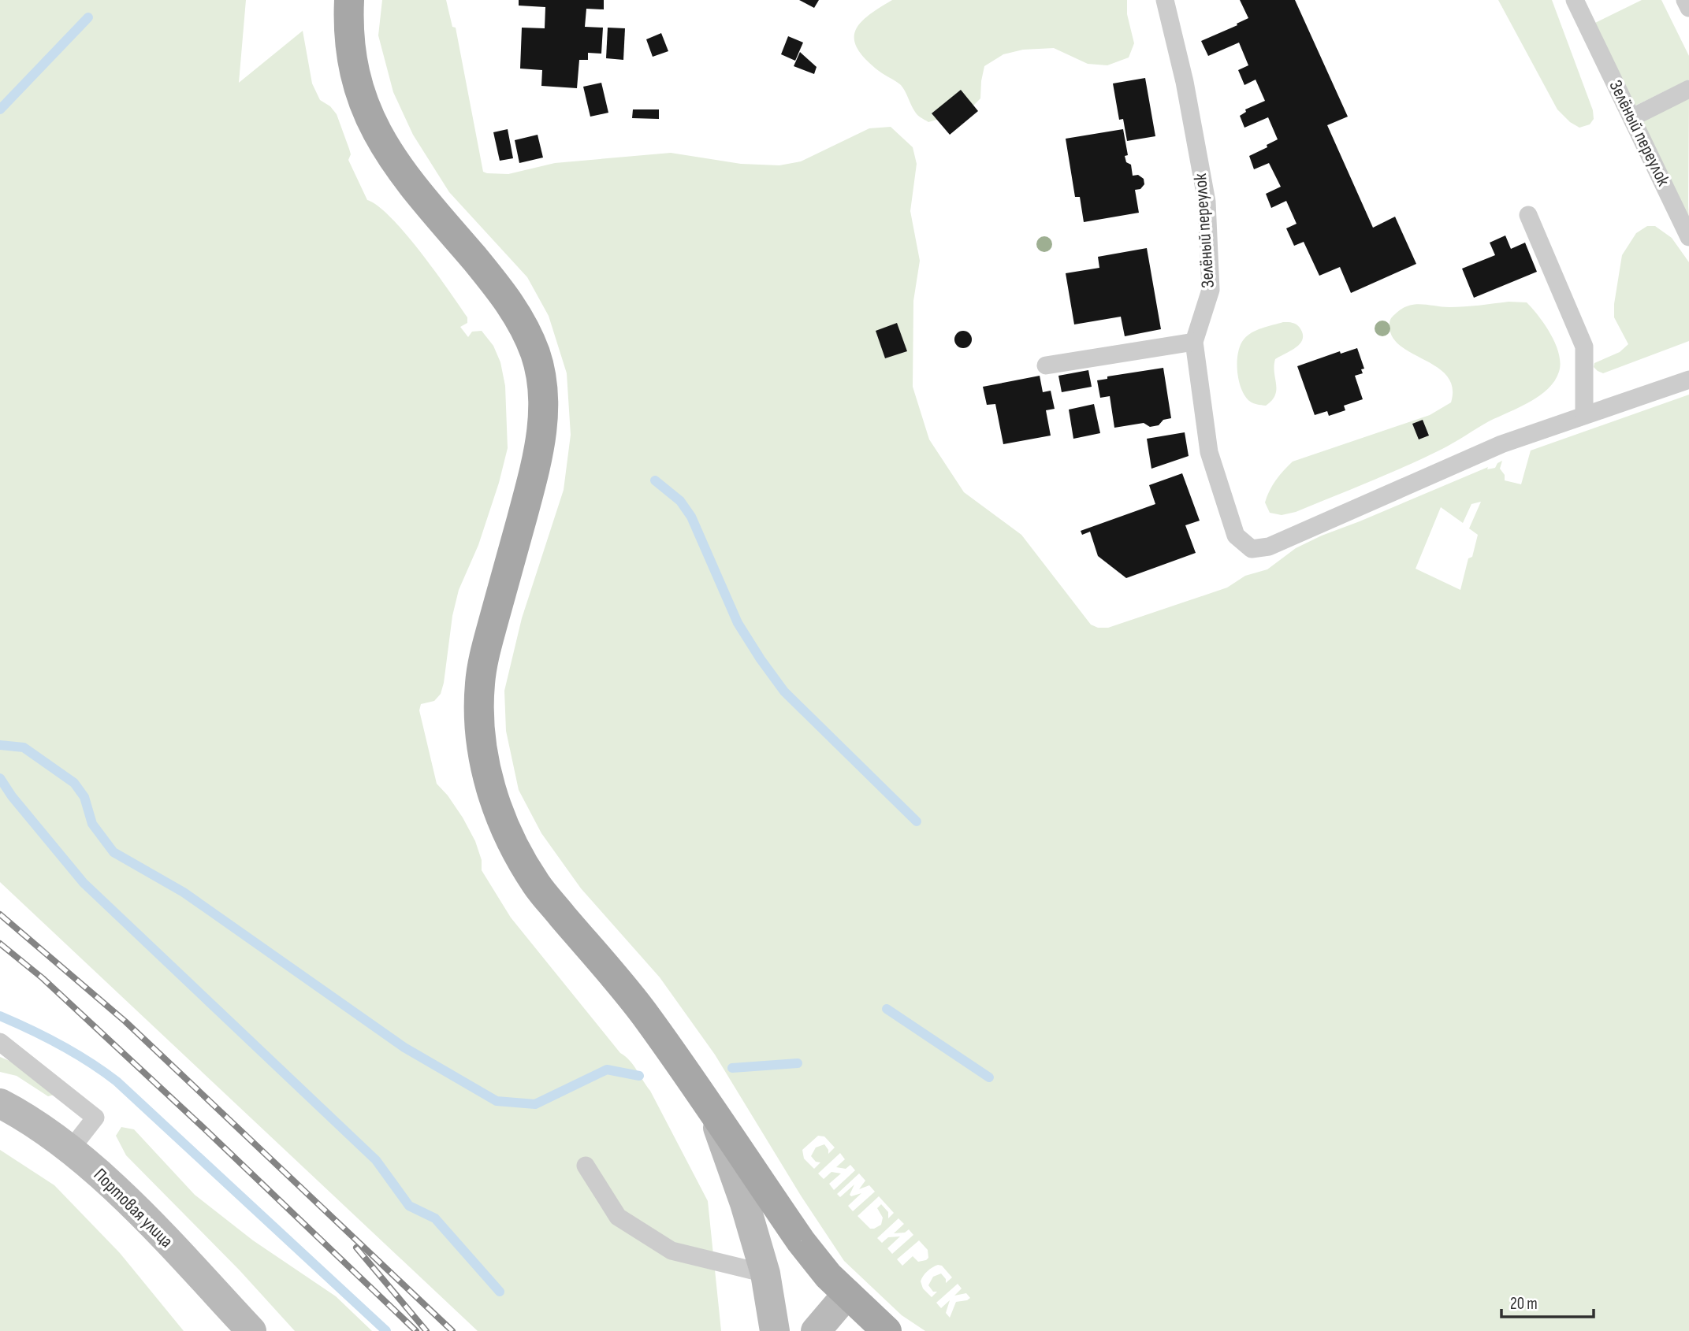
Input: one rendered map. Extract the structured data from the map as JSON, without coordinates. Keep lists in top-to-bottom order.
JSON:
{
  "streets": {
    "street": ["Портовая улица"],
    "lane": ["Зелёный переулок"]
  },
  "scale_bar": "20 m"
}
